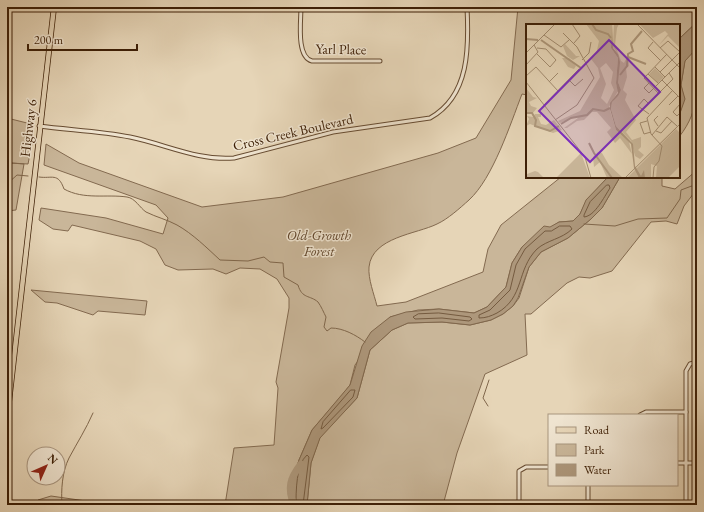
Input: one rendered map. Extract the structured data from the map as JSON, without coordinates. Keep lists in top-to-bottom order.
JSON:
{
  "streets": {
    "main road": ["Highway 6"],
    "street": ["Yarl Place", "Cross Creek Boulevard"]
  },
  "crossings": [
    ["Highway 6", "Cross Creek Boulevard"]
  ],
  "parks": ["Old-Growth Forest"],
  "legend": ["Road", "Park", "Water"],
  "scale_bar": "200 m",
  "north": "top right"
}
